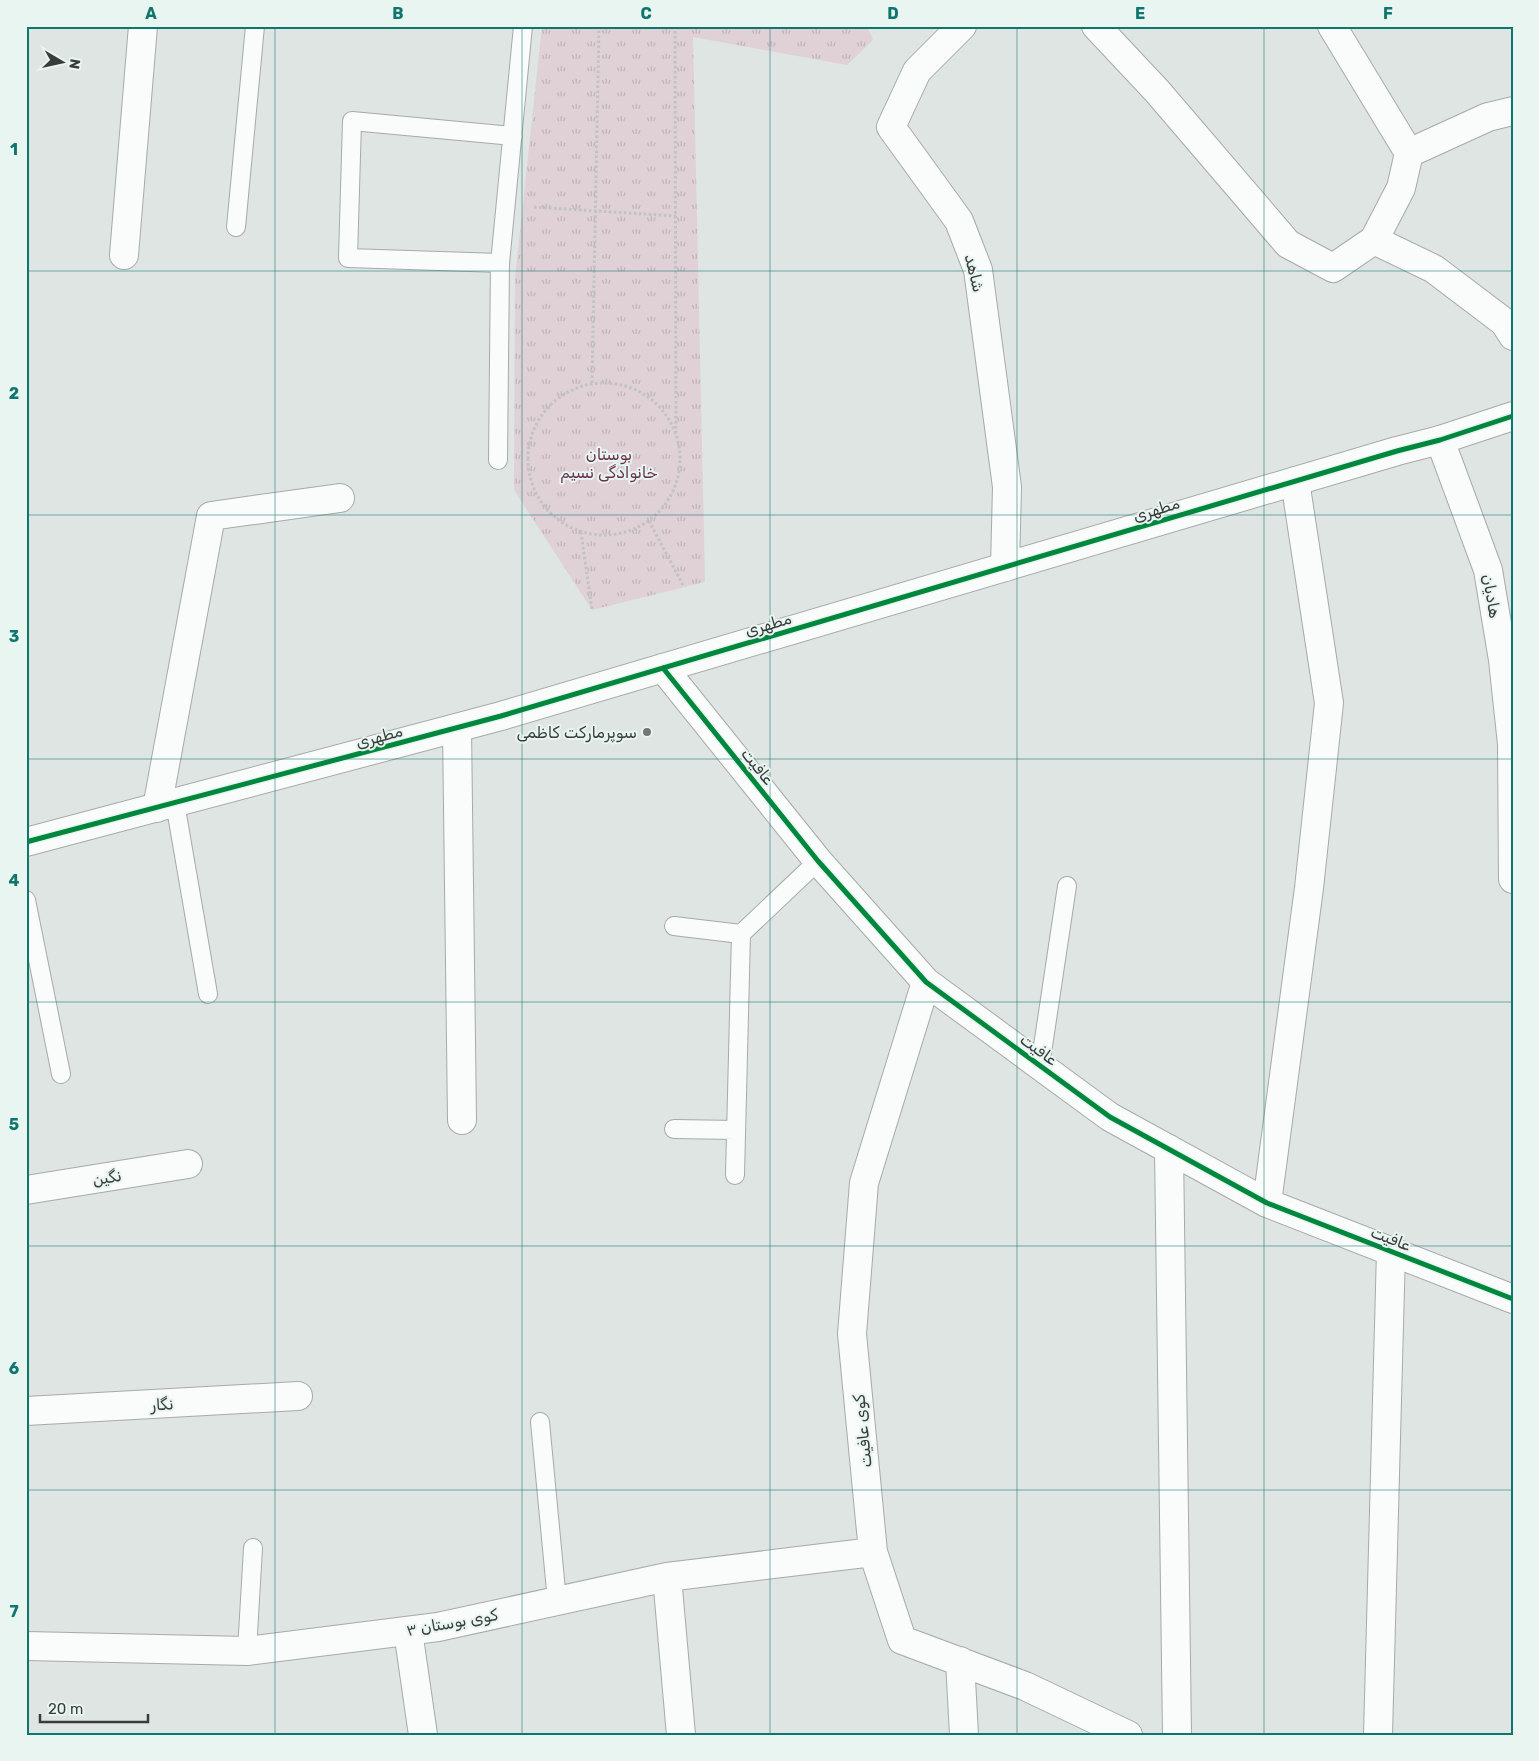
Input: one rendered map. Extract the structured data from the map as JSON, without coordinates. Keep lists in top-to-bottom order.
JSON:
{
  "streets": {
    "street": [
      "شاهد",
      "مطهری",
      "هادیان",
      "عافیت",
      "نگین",
      "نگار",
      "کوی عافیت",
      "کوی بوستان ۳"
    ]
  },
  "crossings": [
    ["شاهد", "مطهری"],
    ["مطهری", "هادیان"],
    ["مطهری", "عافیت"],
    ["عافیت", "کوی عافیت"],
    ["کوی عافیت", "کوی بوستان ۳"]
  ],
  "parks": ["بوستان خانوادگی نسیم"],
  "places": ["سوپرمارکت کاظمی"],
  "scale_bar": "20 m",
  "north": "right",
  "grid": {
    "columns": [
      "A",
      "B",
      "C",
      "D",
      "E",
      "F"
    ],
    "rows": [
      "1",
      "2",
      "3",
      "4",
      "5",
      "6",
      "7"
    ]
  }
}
